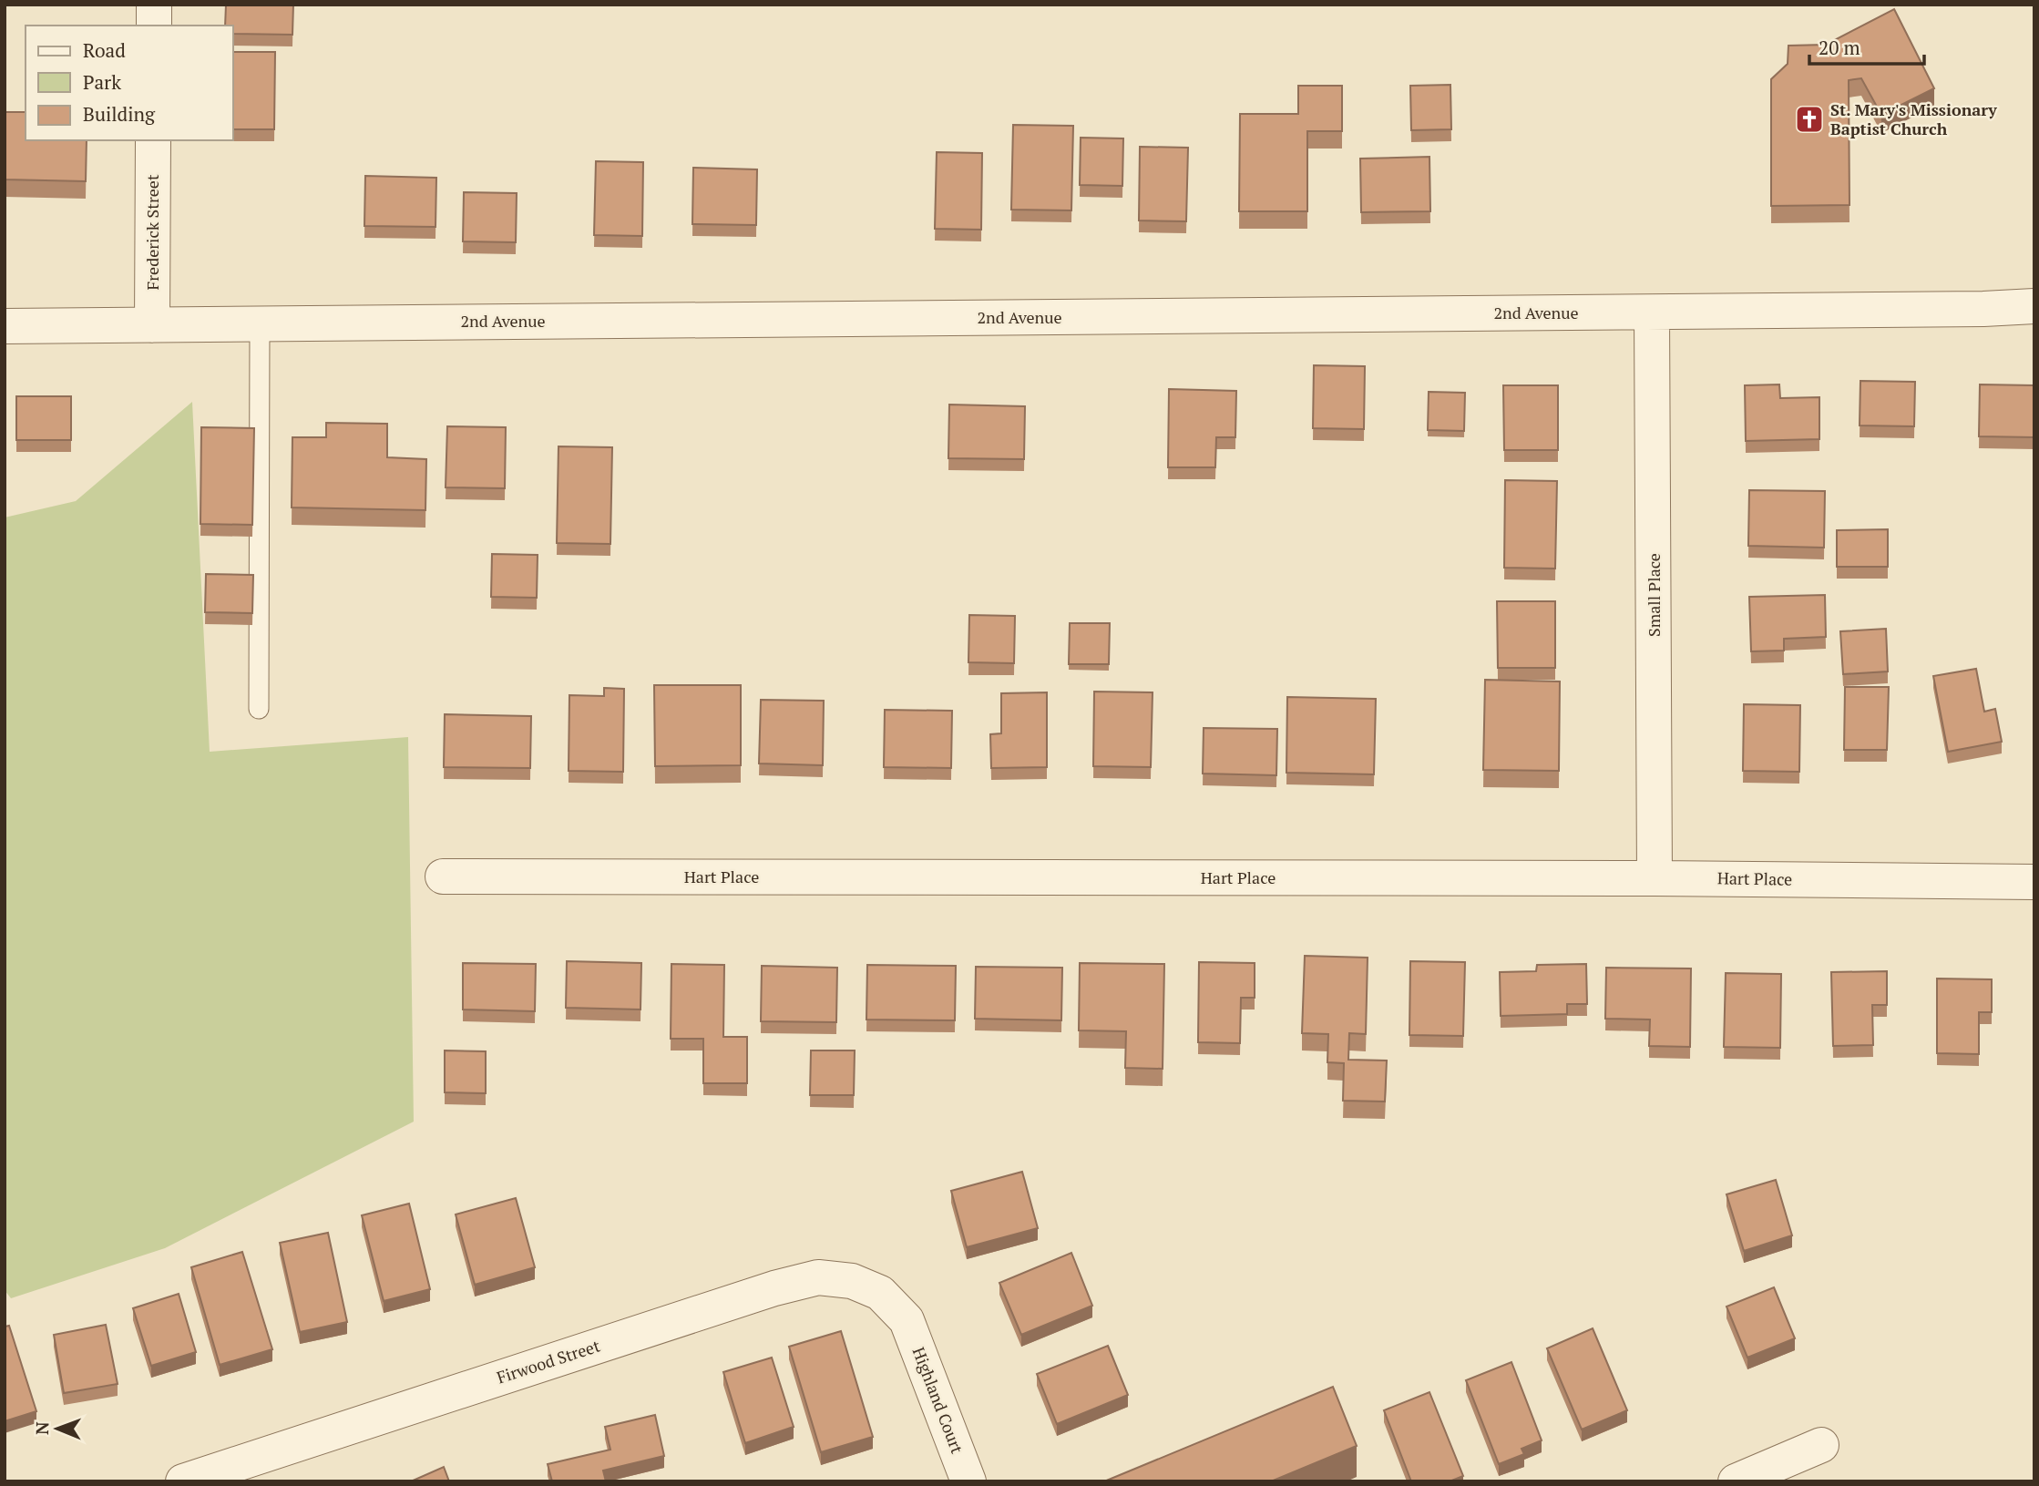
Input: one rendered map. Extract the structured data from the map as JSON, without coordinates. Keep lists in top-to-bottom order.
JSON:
{
  "streets": {
    "street": [
      "Frederick Street",
      "2nd Avenue",
      "Small Place",
      "Hart Place",
      "Firwood Street",
      "Highland Court"
    ]
  },
  "crossings": [
    ["Frederick Street", "2nd Avenue"],
    ["2nd Avenue", "Small Place"],
    ["Small Place", "Hart Place"],
    ["Firwood Street", "Highland Court"]
  ],
  "places": {
    "church": ["St. Mary's Missionary Baptist Church"]
  },
  "legend": ["Road", "Park", "Building"],
  "scale_bar": "20 m",
  "north": "left"
}
